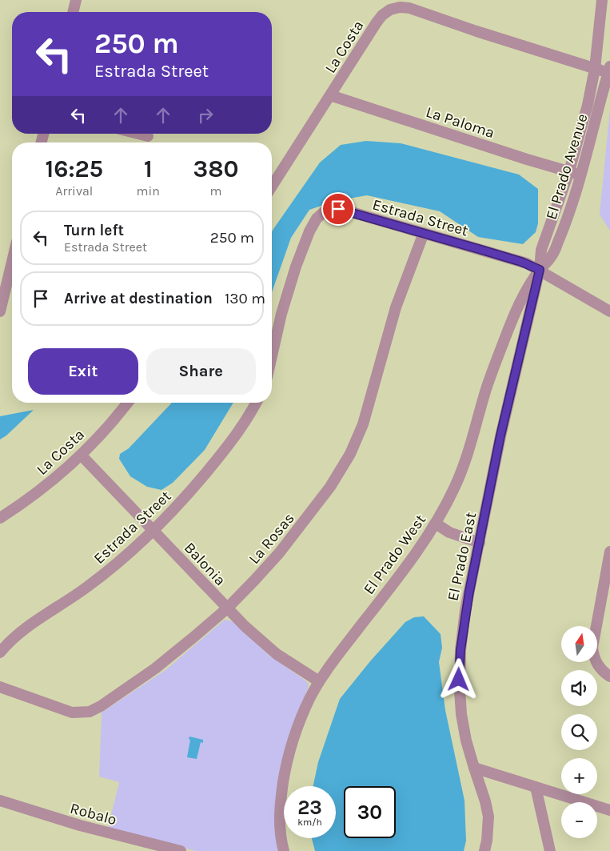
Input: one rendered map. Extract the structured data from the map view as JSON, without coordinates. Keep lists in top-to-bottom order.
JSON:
{
  "streets": {
    "street": [
      "La Costa",
      "La Paloma",
      "El Prado Avenue",
      "Estrada Street",
      "La Rosas",
      "El Prado West",
      "El Prado East",
      "Balonia",
      "Robalo"
    ]
  },
  "crossings": [
    ["La Costa", "La Paloma"],
    ["La Costa", "El Prado Avenue"],
    ["La Costa", "El Prado East"],
    ["La Costa", "Balonia"],
    ["La Paloma", "El Prado Avenue"],
    ["La Paloma", "El Prado East"],
    ["El Prado Avenue", "Estrada Street"],
    ["El Prado Avenue", "El Prado West"],
    ["El Prado Avenue", "El Prado East"],
    ["Estrada Street", "La Rosas"],
    ["Estrada Street", "El Prado West"],
    ["Estrada Street", "El Prado East"],
    ["Estrada Street", "Balonia"],
    ["La Rosas", "Balonia"],
    ["El Prado West", "El Prado East"],
    ["El Prado West", "Balonia"]
  ],
  "north": "top",
  "page": {
    "turn": ["250 m", "Estrada Street"],
    "eta": [
      "16:25",
      "Arrival",
      "1",
      "min",
      "380",
      "m"
    ],
    "list": [
      {
        "name": "Turn left",
        "note": "Estrada Street",
        "value": "250 m"
      },
      {
        "name": "Arrive at destination",
        "value": "130 m"
      }
    ],
    "buttons": ["Exit", "Share"],
    "map_buttons": ["+", "−"],
    "speed": "23 km/h",
    "limit": "30"
  }
}
